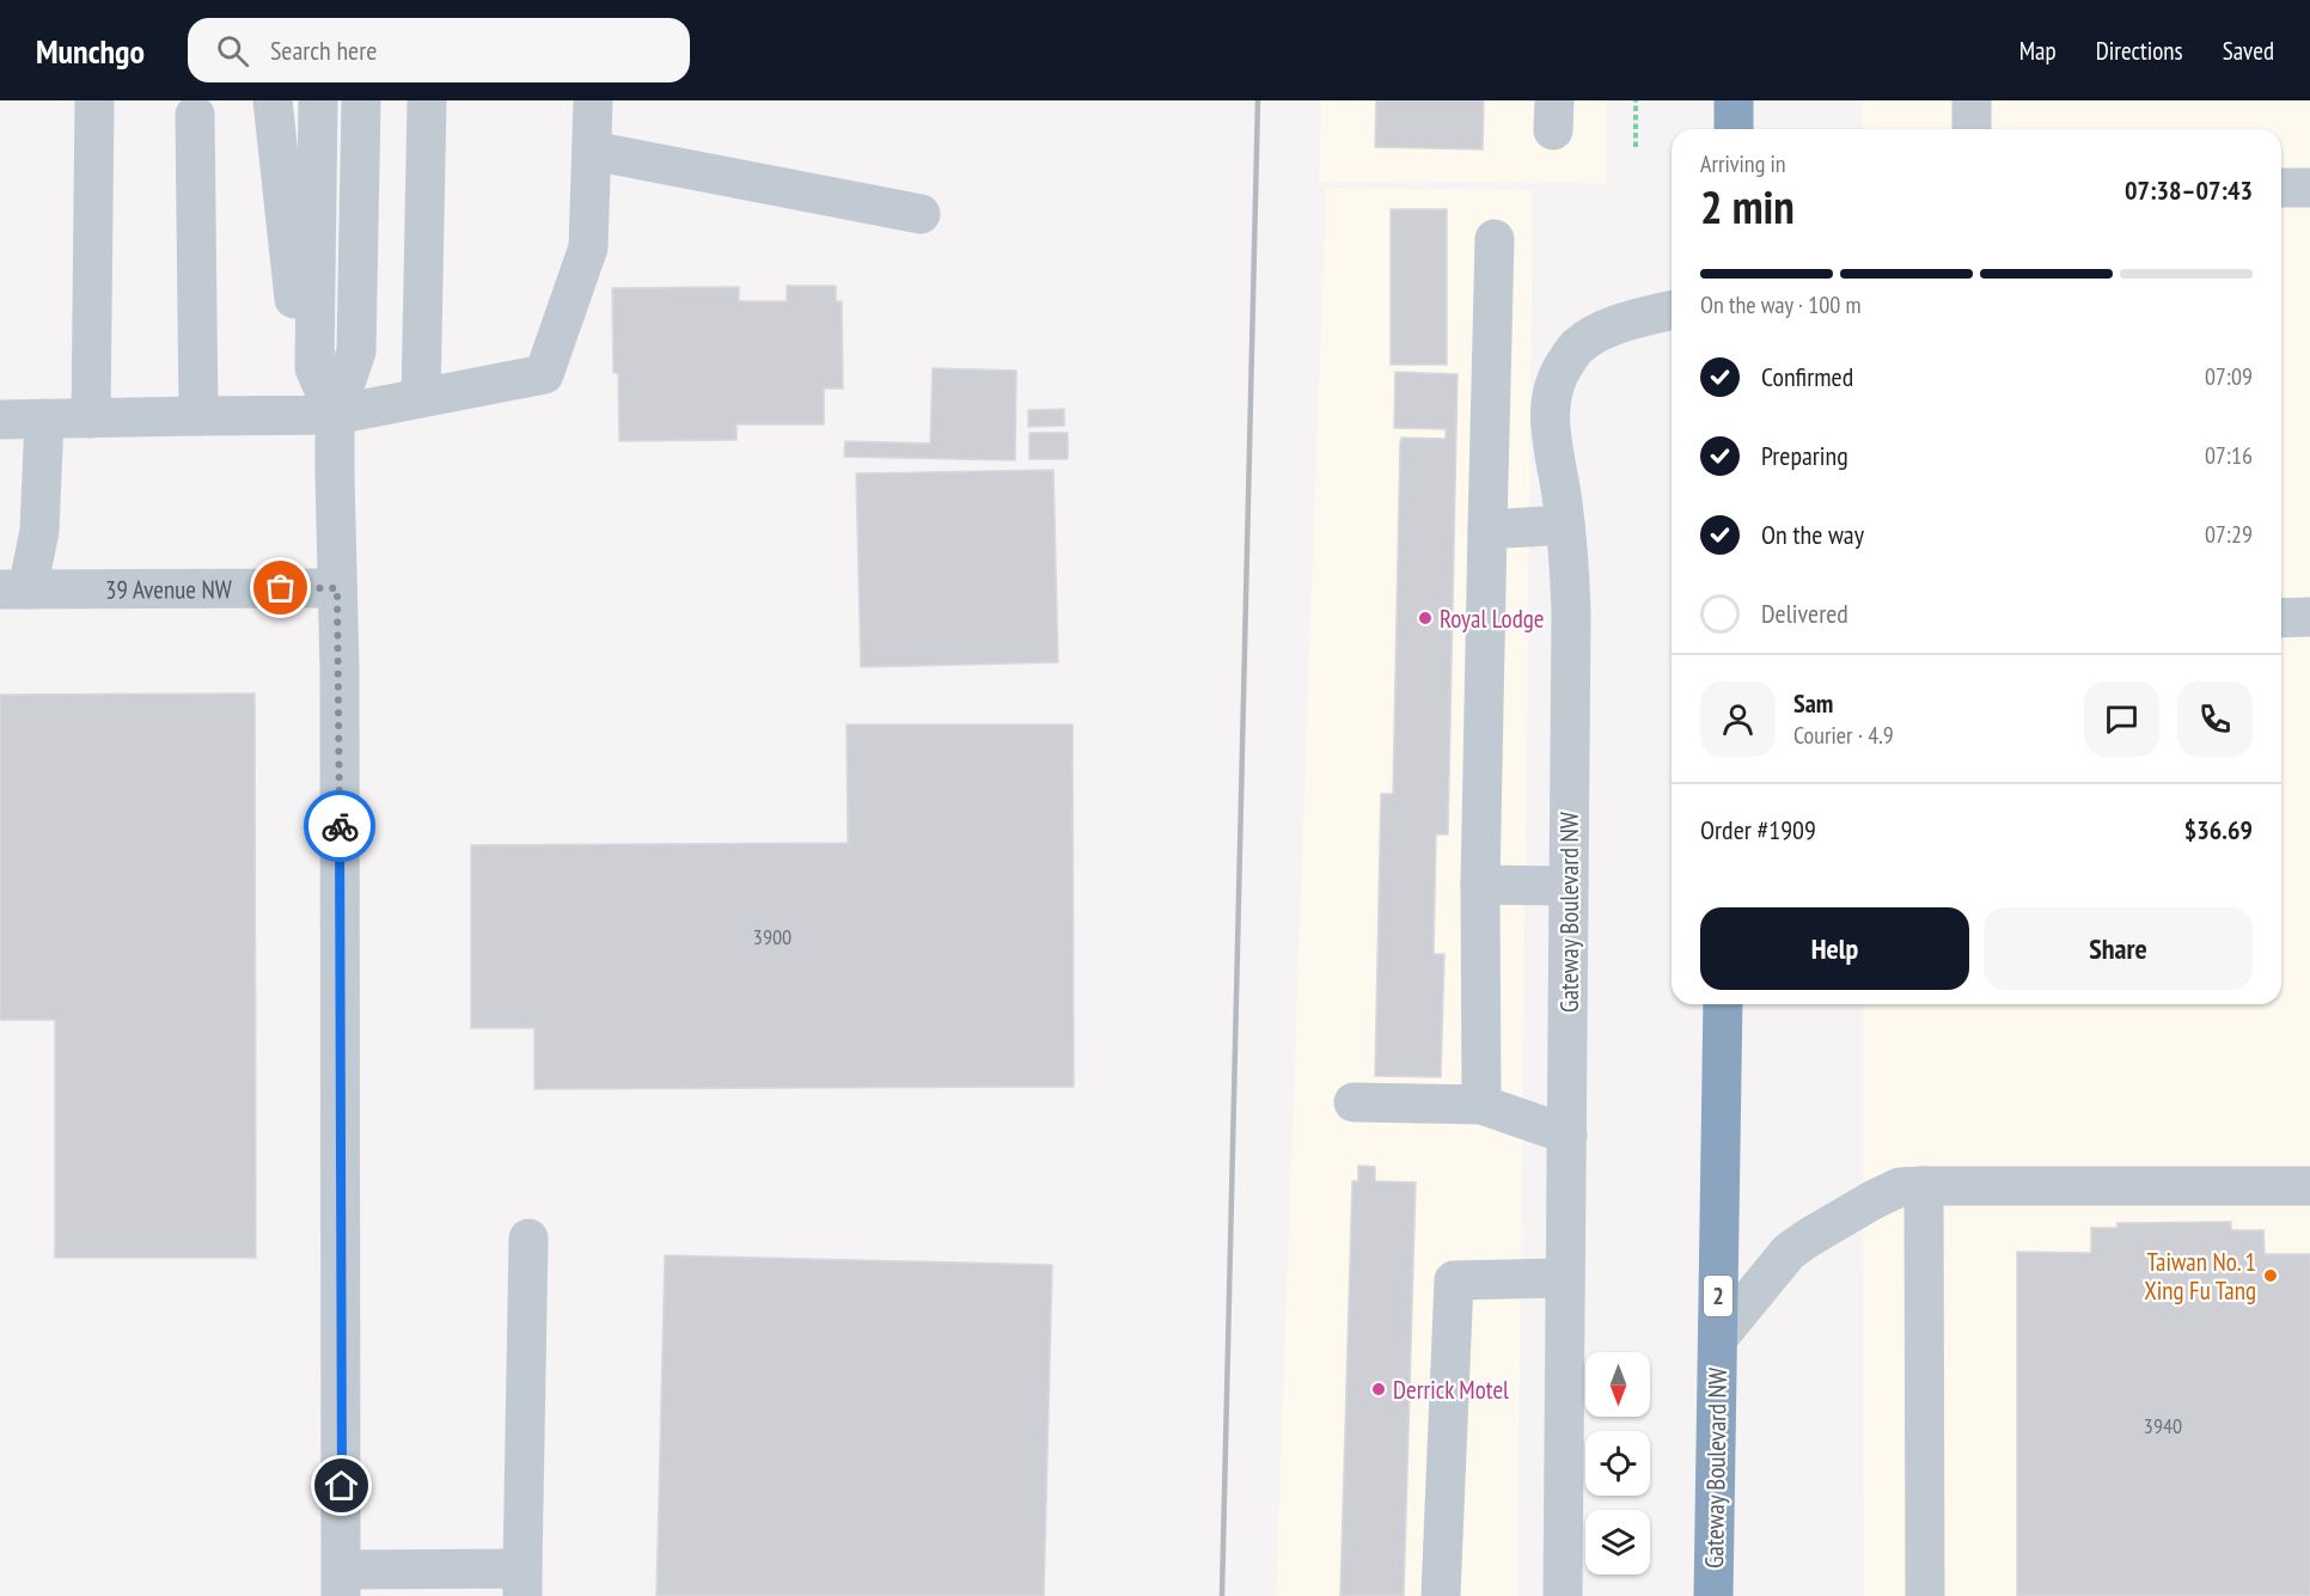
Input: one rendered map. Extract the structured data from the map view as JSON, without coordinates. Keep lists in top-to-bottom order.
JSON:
{
  "streets": {
    "highway": ["Gateway Boulevard NW", "2"],
    "street": ["39 Avenue NW"]
  },
  "places": ["Royal Lodge", "Taiwan No. 1 Xing Fu Tang", "Derrick Motel"],
  "house_numbers": ["3900", "3940"],
  "north": "bottom",
  "page": {
    "header": "Munchgo",
    "search": "Search here",
    "nav": ["Map", "Directions", "Saved"],
    "heading": ["2 min", "Arriving in", "07:38–07:43"],
    "panel": [
      "Sam",
      "Courier · 4.9",
      "Order #1909",
      "$36.69"
    ],
    "bar": "On the way · 100 m",
    "list": [
      ["Confirmed", "07:09"],
      ["Preparing", "07:16"],
      ["On the way", "07:29"],
      "Delivered"
    ],
    "buttons": ["Help", "Share"]
  }
}
